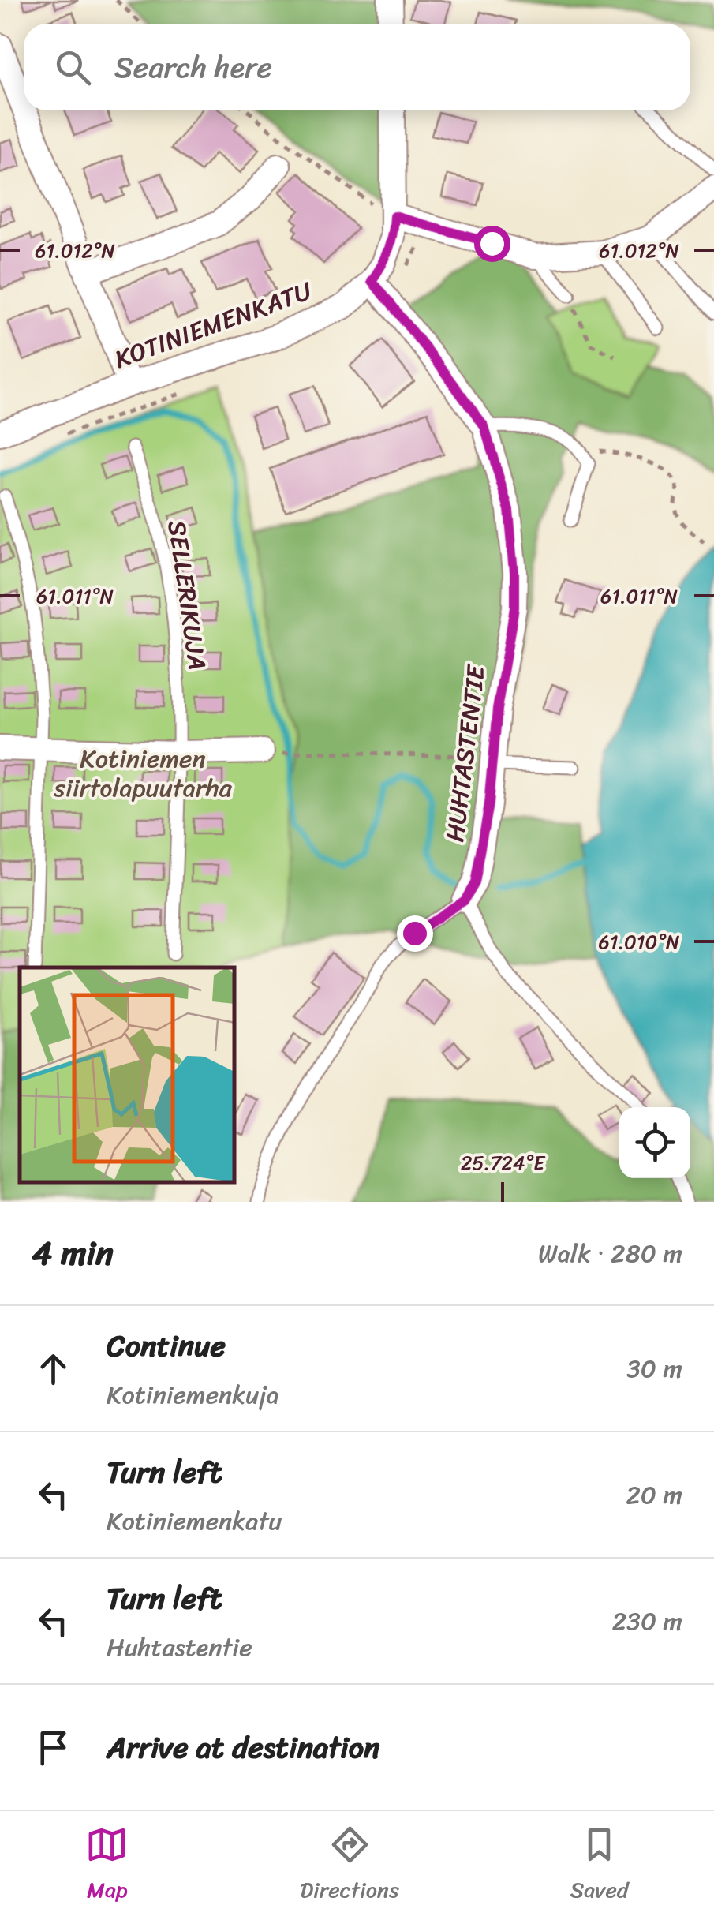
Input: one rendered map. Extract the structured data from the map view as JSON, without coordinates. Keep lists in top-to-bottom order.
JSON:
{
  "streets": {
    "street": ["KOTINIEMENKATU", "HUHTASTENTIE"],
    "lane": ["SELLERIKUJA"]
  },
  "crossings": [
    ["KOTINIEMENKATU", "HUHTASTENTIE"]
  ],
  "parks": ["Kotiniemen siirtolapuutarha"],
  "page": {
    "search": "Search here",
    "heading": ["4 min", "Walk · 280 m"],
    "list": [
      ["Continue", "Kotiniemenkuja", "30 m"],
      ["Turn left", "Kotiniemenkatu", "20 m"],
      ["Turn left", "Huhtastentie", "230 m"],
      "Arrive at destination"
    ],
    "nav": ["Map", "Directions", "Saved"]
  },
  "coordinates": [
    "61.012°N",
    "61.011°N",
    "61.010°N",
    "25.724°E"
  ]
}
